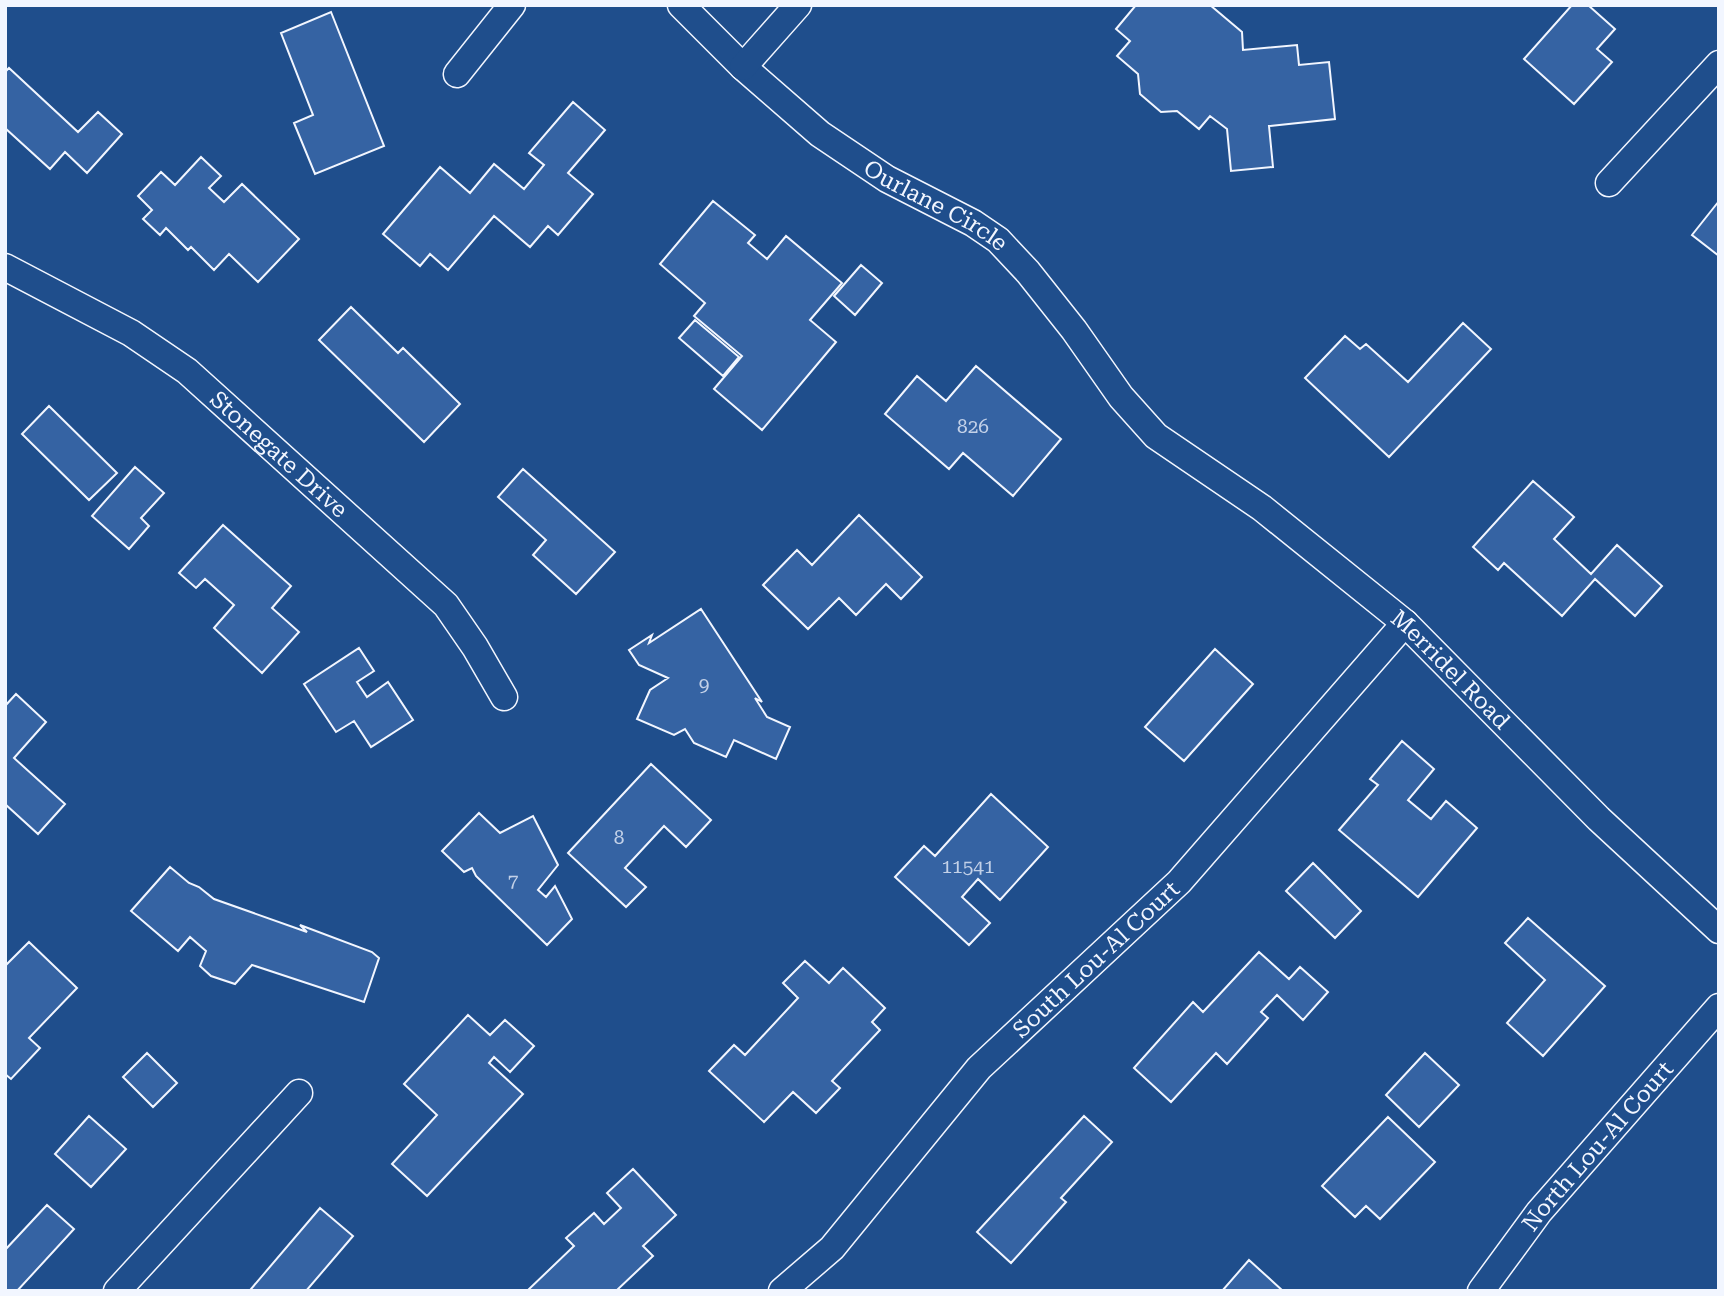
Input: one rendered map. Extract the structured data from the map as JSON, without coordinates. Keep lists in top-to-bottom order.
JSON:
{
  "streets": {
    "street": [
      "Ourlane Circle",
      "Stonegate Drive",
      "Merridel Road",
      "South Lou-Al Court",
      "North Lou-Al Court"
    ]
  },
  "crossings": [
    ["Ourlane Circle", "Merridel Road"],
    ["Merridel Road", "South Lou-Al Court"]
  ],
  "house_numbers": [
    "826",
    "9",
    "8",
    "11541",
    "7"
  ]
}
